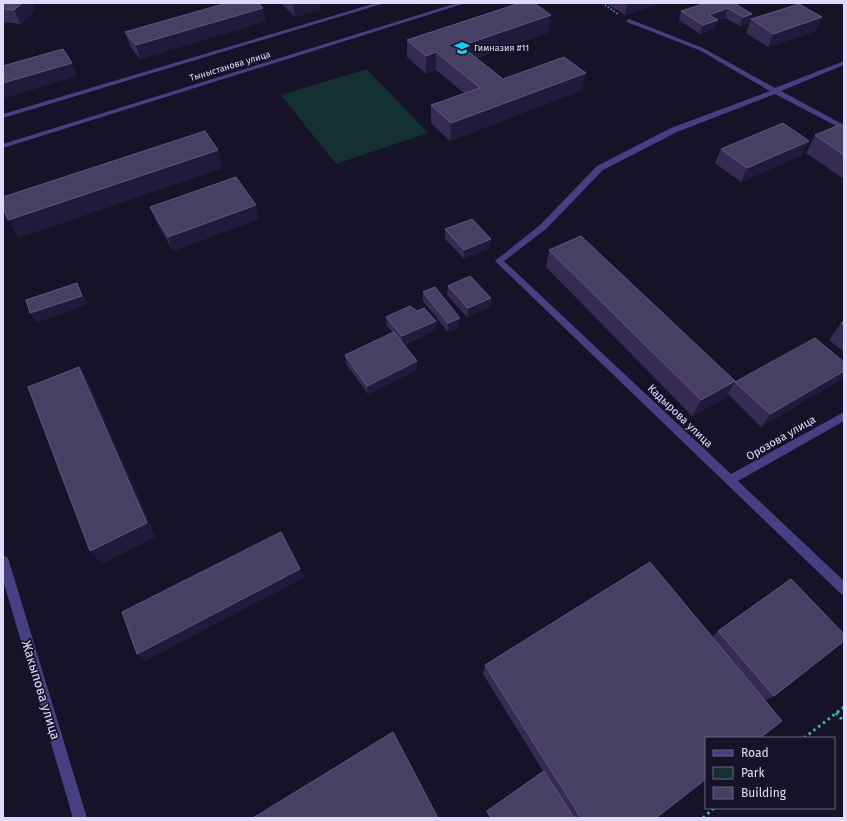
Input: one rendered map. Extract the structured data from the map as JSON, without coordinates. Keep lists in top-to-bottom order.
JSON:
{
  "streets": {
    "street": [
      "Тыныстанова улица",
      "Кадырова улица",
      "Орозова улица",
      "Жакыпова улица"
    ]
  },
  "crossings": [
    ["Кадырова улица", "Орозова улица"]
  ],
  "places": {
    "school or university": ["Гимназия #11"]
  },
  "legend": ["Road", "Park", "Building"]
}
